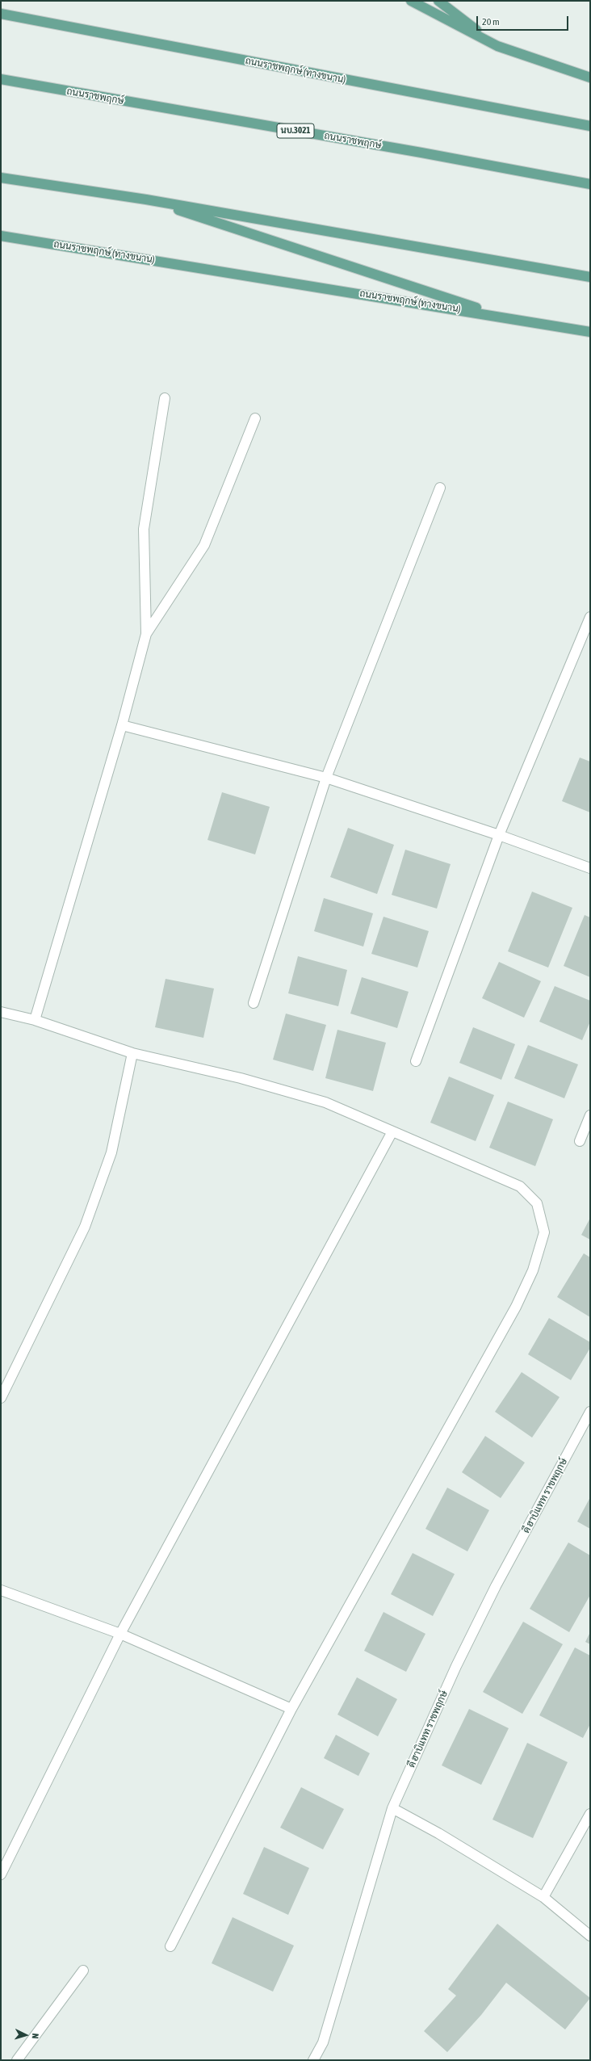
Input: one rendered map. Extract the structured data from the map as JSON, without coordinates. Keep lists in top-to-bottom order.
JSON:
{
  "streets": {
    "main road": ["ถนนราชพฤกษ์ (ทางขนาน)", "ถนนราชพฤกษ์", "นบ.3021"],
    "street": ["ดี ฮาบิแทท ราชพฤกษ์"]
  },
  "scale_bar": "20 m",
  "north": "right"
}
